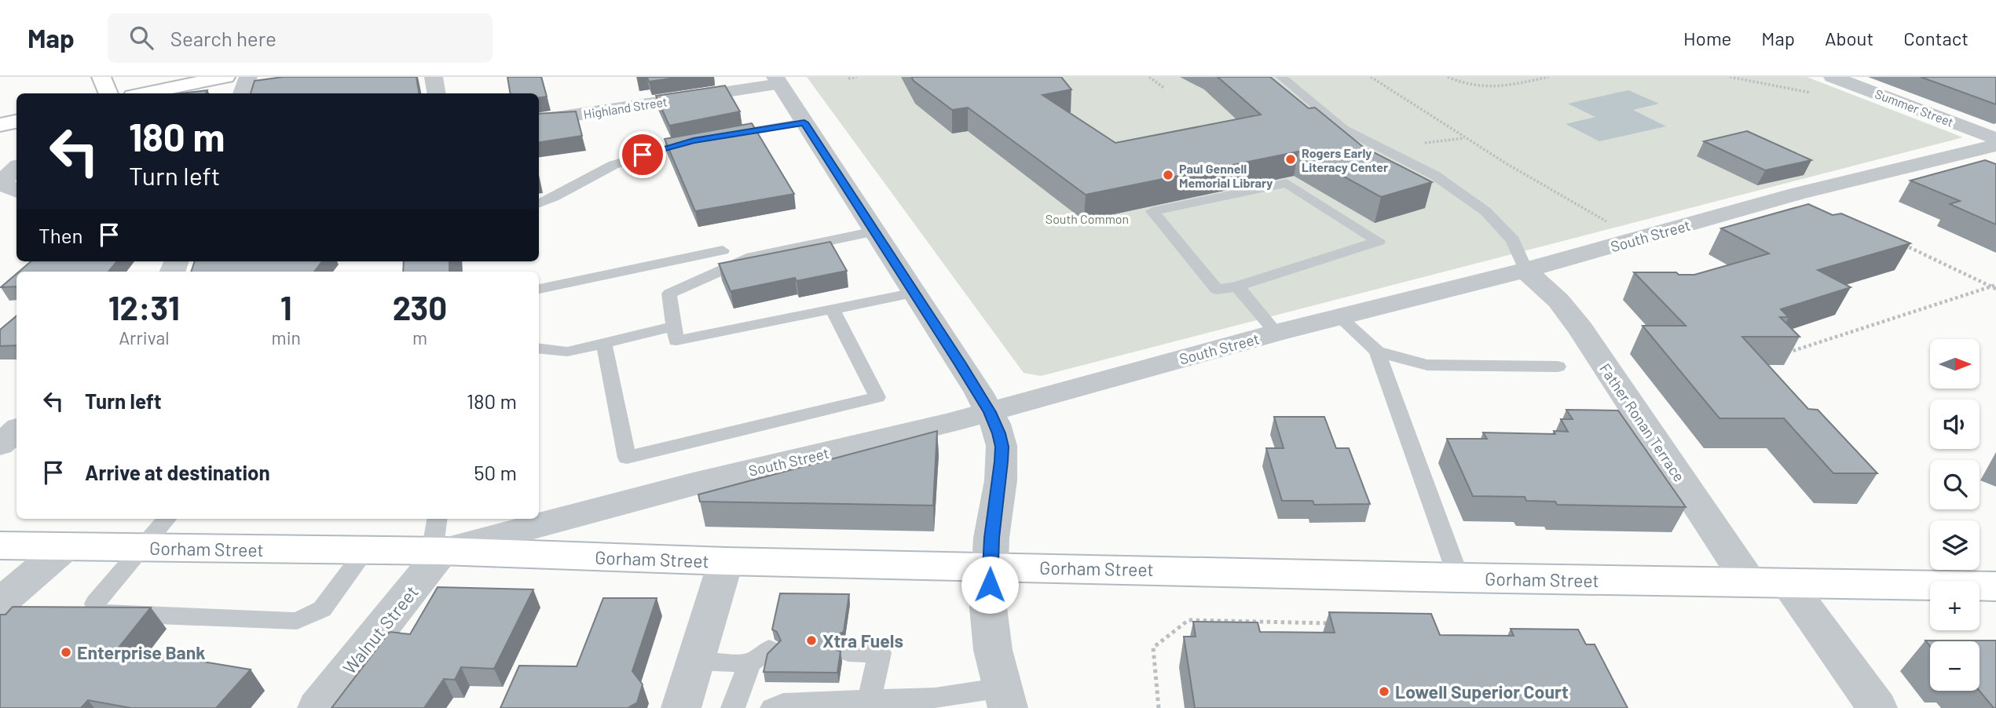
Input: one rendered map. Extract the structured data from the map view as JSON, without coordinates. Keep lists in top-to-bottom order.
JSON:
{
  "streets": {
    "main road": ["Gorham Street"],
    "street": [
      "Highland Street",
      "Summer Street",
      "South Street",
      "Father Ronan Terrace",
      "Walnut Street"
    ]
  },
  "crossings": [
    ["Highland Street", "South Street"],
    ["Highland Street", "Gorham Street"],
    ["South Street", "Father Ronan Terrace"],
    ["South Street", "Gorham Street"],
    ["South Street", "Walnut Street"],
    ["Father Ronan Terrace", "Gorham Street"],
    ["Gorham Street", "Walnut Street"]
  ],
  "parks": ["South Common"],
  "places": [
    "Rogers Early Literacy Center",
    "Paul Gennell Memorial Library",
    "Xtra Fuels",
    "Enterprise Bank",
    "Lowell Superior Court"
  ],
  "north": "right",
  "page": {
    "header": "Map",
    "search": "Search here",
    "nav": [
      "Home",
      "Map",
      "About",
      "Contact"
    ],
    "turn": ["180 m", "Turn left"],
    "then": "Then",
    "eta": [
      "12:31",
      "Arrival",
      "1",
      "min",
      "230",
      "m"
    ],
    "map_buttons": ["+", "−"],
    "list": [
      {
        "name": "Turn left",
        "value": "180 m"
      },
      {
        "name": "Arrive at destination",
        "value": "50 m"
      }
    ]
  }
}
